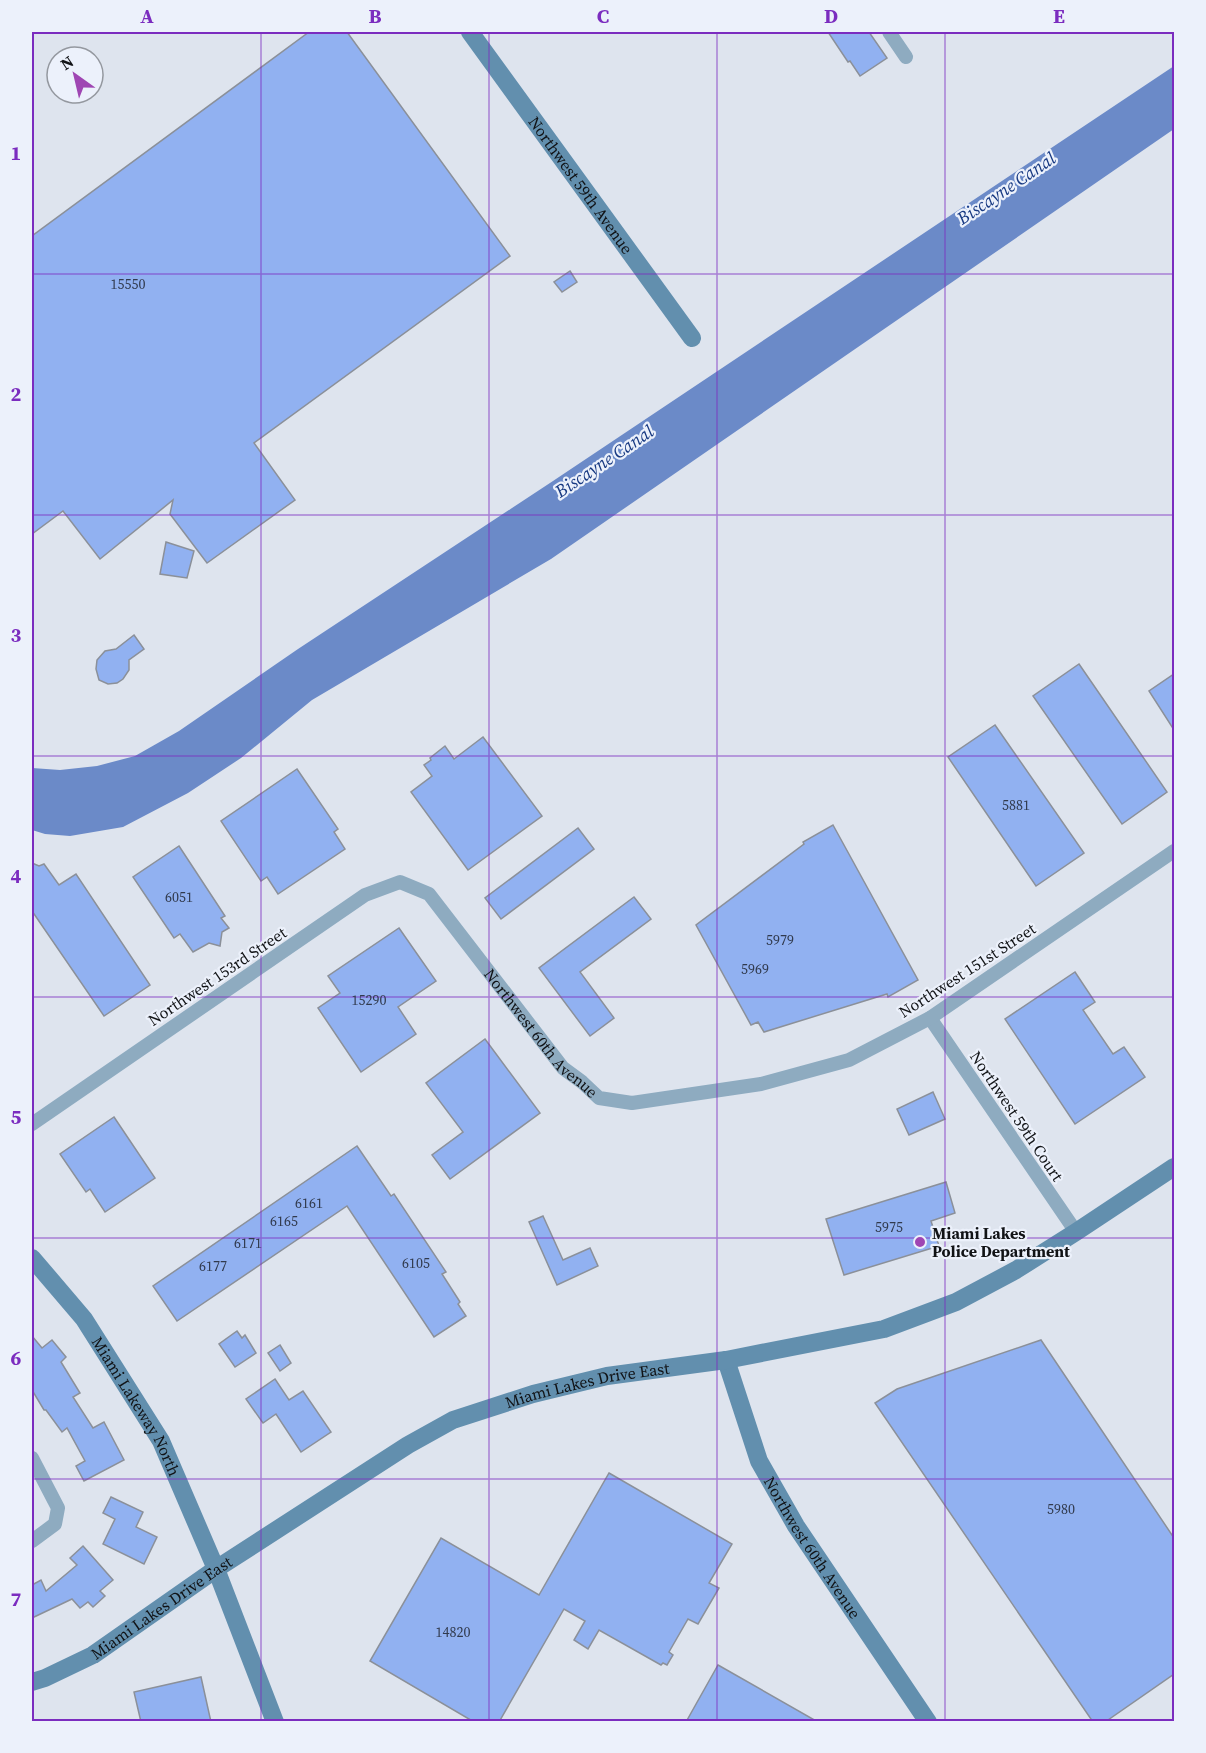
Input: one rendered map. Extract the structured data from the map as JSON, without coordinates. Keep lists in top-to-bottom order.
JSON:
{
  "streets": {
    "street": [
      "Northwest 59th Avenue",
      "Northwest 151st Street",
      "Northwest 153rd Street",
      "Northwest 60th Avenue",
      "Northwest 59th Court",
      "Miami Lakes Drive East",
      "Miami Lakeway North"
    ]
  },
  "crossings": [
    ["Northwest 151st Street", "Northwest 60th Avenue"],
    ["Northwest 151st Street", "Northwest 59th Court"],
    ["Northwest 153rd Street", "Northwest 60th Avenue"],
    ["Northwest 60th Avenue", "Miami Lakes Drive East"],
    ["Northwest 59th Court", "Miami Lakes Drive East"],
    ["Miami Lakes Drive East", "Miami Lakeway North"]
  ],
  "water": ["Biscayne Canal"],
  "places": ["Miami Lakes Police Department"],
  "house_numbers": [
    "15550",
    "5881",
    "6051",
    "5979",
    "5969",
    "15290",
    "6161",
    "6165",
    "5975",
    "6171",
    "6105",
    "6177",
    "5980",
    "14820"
  ],
  "north": "top left",
  "grid": {
    "columns": [
      "A",
      "B",
      "C",
      "D",
      "E"
    ],
    "rows": [
      "1",
      "2",
      "3",
      "4",
      "5",
      "6",
      "7"
    ]
  }
}
